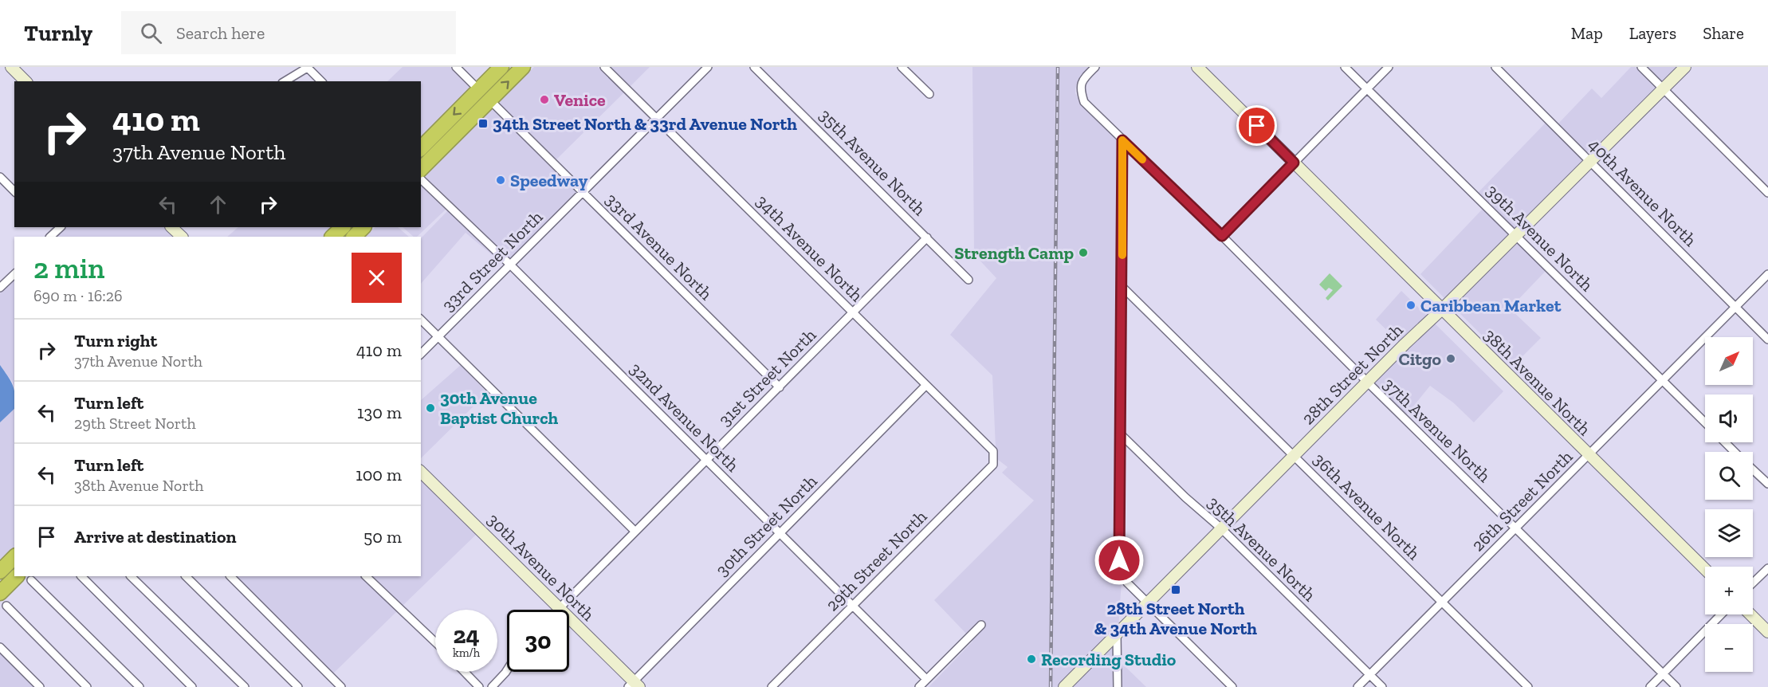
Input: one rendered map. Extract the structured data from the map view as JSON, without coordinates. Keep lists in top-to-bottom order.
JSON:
{
  "streets": {
    "street": [
      "35th Avenue North",
      "40th Avenue North",
      "39th Avenue North",
      "33rd Avenue North",
      "34th Avenue North",
      "33rd Street North",
      "28th Street North",
      "31st Street North",
      "38th Avenue North",
      "32nd Avenue North",
      "37th Avenue North",
      "26th Street North",
      "36th Avenue North",
      "30th Street North",
      "29th Street North",
      "30th Avenue North"
    ]
  },
  "crossings": [
    ["35th Avenue North", "28th Street North"],
    ["35th Avenue North", "31st Street North"],
    ["35th Avenue North", "26th Street North"],
    ["40th Avenue North", "28th Street North"],
    ["40th Avenue North", "26th Street North"],
    ["39th Avenue North", "28th Street North"],
    ["39th Avenue North", "26th Street North"],
    ["33rd Avenue North", "33rd Street North"],
    ["33rd Avenue North", "31st Street North"],
    ["34th Avenue North", "33rd Street North"],
    ["34th Avenue North", "31st Street North"],
    ["34th Avenue North", "30th Street North"],
    ["34th Avenue North", "29th Street North"],
    ["33rd Street North", "32nd Avenue North"],
    ["28th Street North", "38th Avenue North"],
    ["28th Street North", "37th Avenue North"],
    ["28th Street North", "36th Avenue North"],
    ["31st Street North", "32nd Avenue North"],
    ["31st Street North", "30th Avenue North"],
    ["38th Avenue North", "26th Street North"],
    ["32nd Avenue North", "30th Street North"],
    ["32nd Avenue North", "29th Street North"],
    ["37th Avenue North", "26th Street North"],
    ["26th Street North", "36th Avenue North"],
    ["30th Street North", "30th Avenue North"]
  ],
  "places": {
    "other": [
      "Venice",
      "Speedway",
      "Strength Camp",
      "Caribbean Market",
      "Citgo",
      "30th Avenue Baptist Church",
      "Recording Studio"
    ],
    "transit": ["34th Street North & 33rd Avenue North", "28th Street North & 34th Avenue North"]
  },
  "north": "top right",
  "page": {
    "header": "Turnly",
    "search": "Search here",
    "nav": ["Map", "Layers", "Share"],
    "turn": ["410 m", "37th Avenue North"],
    "heading": ["2 min", "690 m · 16:26"],
    "list": [
      {
        "name": "Turn right",
        "note": "37th Avenue North",
        "value": "410 m"
      },
      {
        "name": "Turn left",
        "note": "29th Street North",
        "value": "130 m"
      },
      {
        "name": "Turn left",
        "note": "38th Avenue North",
        "value": "100 m"
      },
      {
        "name": "Arrive at destination",
        "value": "50 m"
      }
    ],
    "map_buttons": ["+", "−"],
    "speed": "24 km/h",
    "limit": "30"
  }
}
